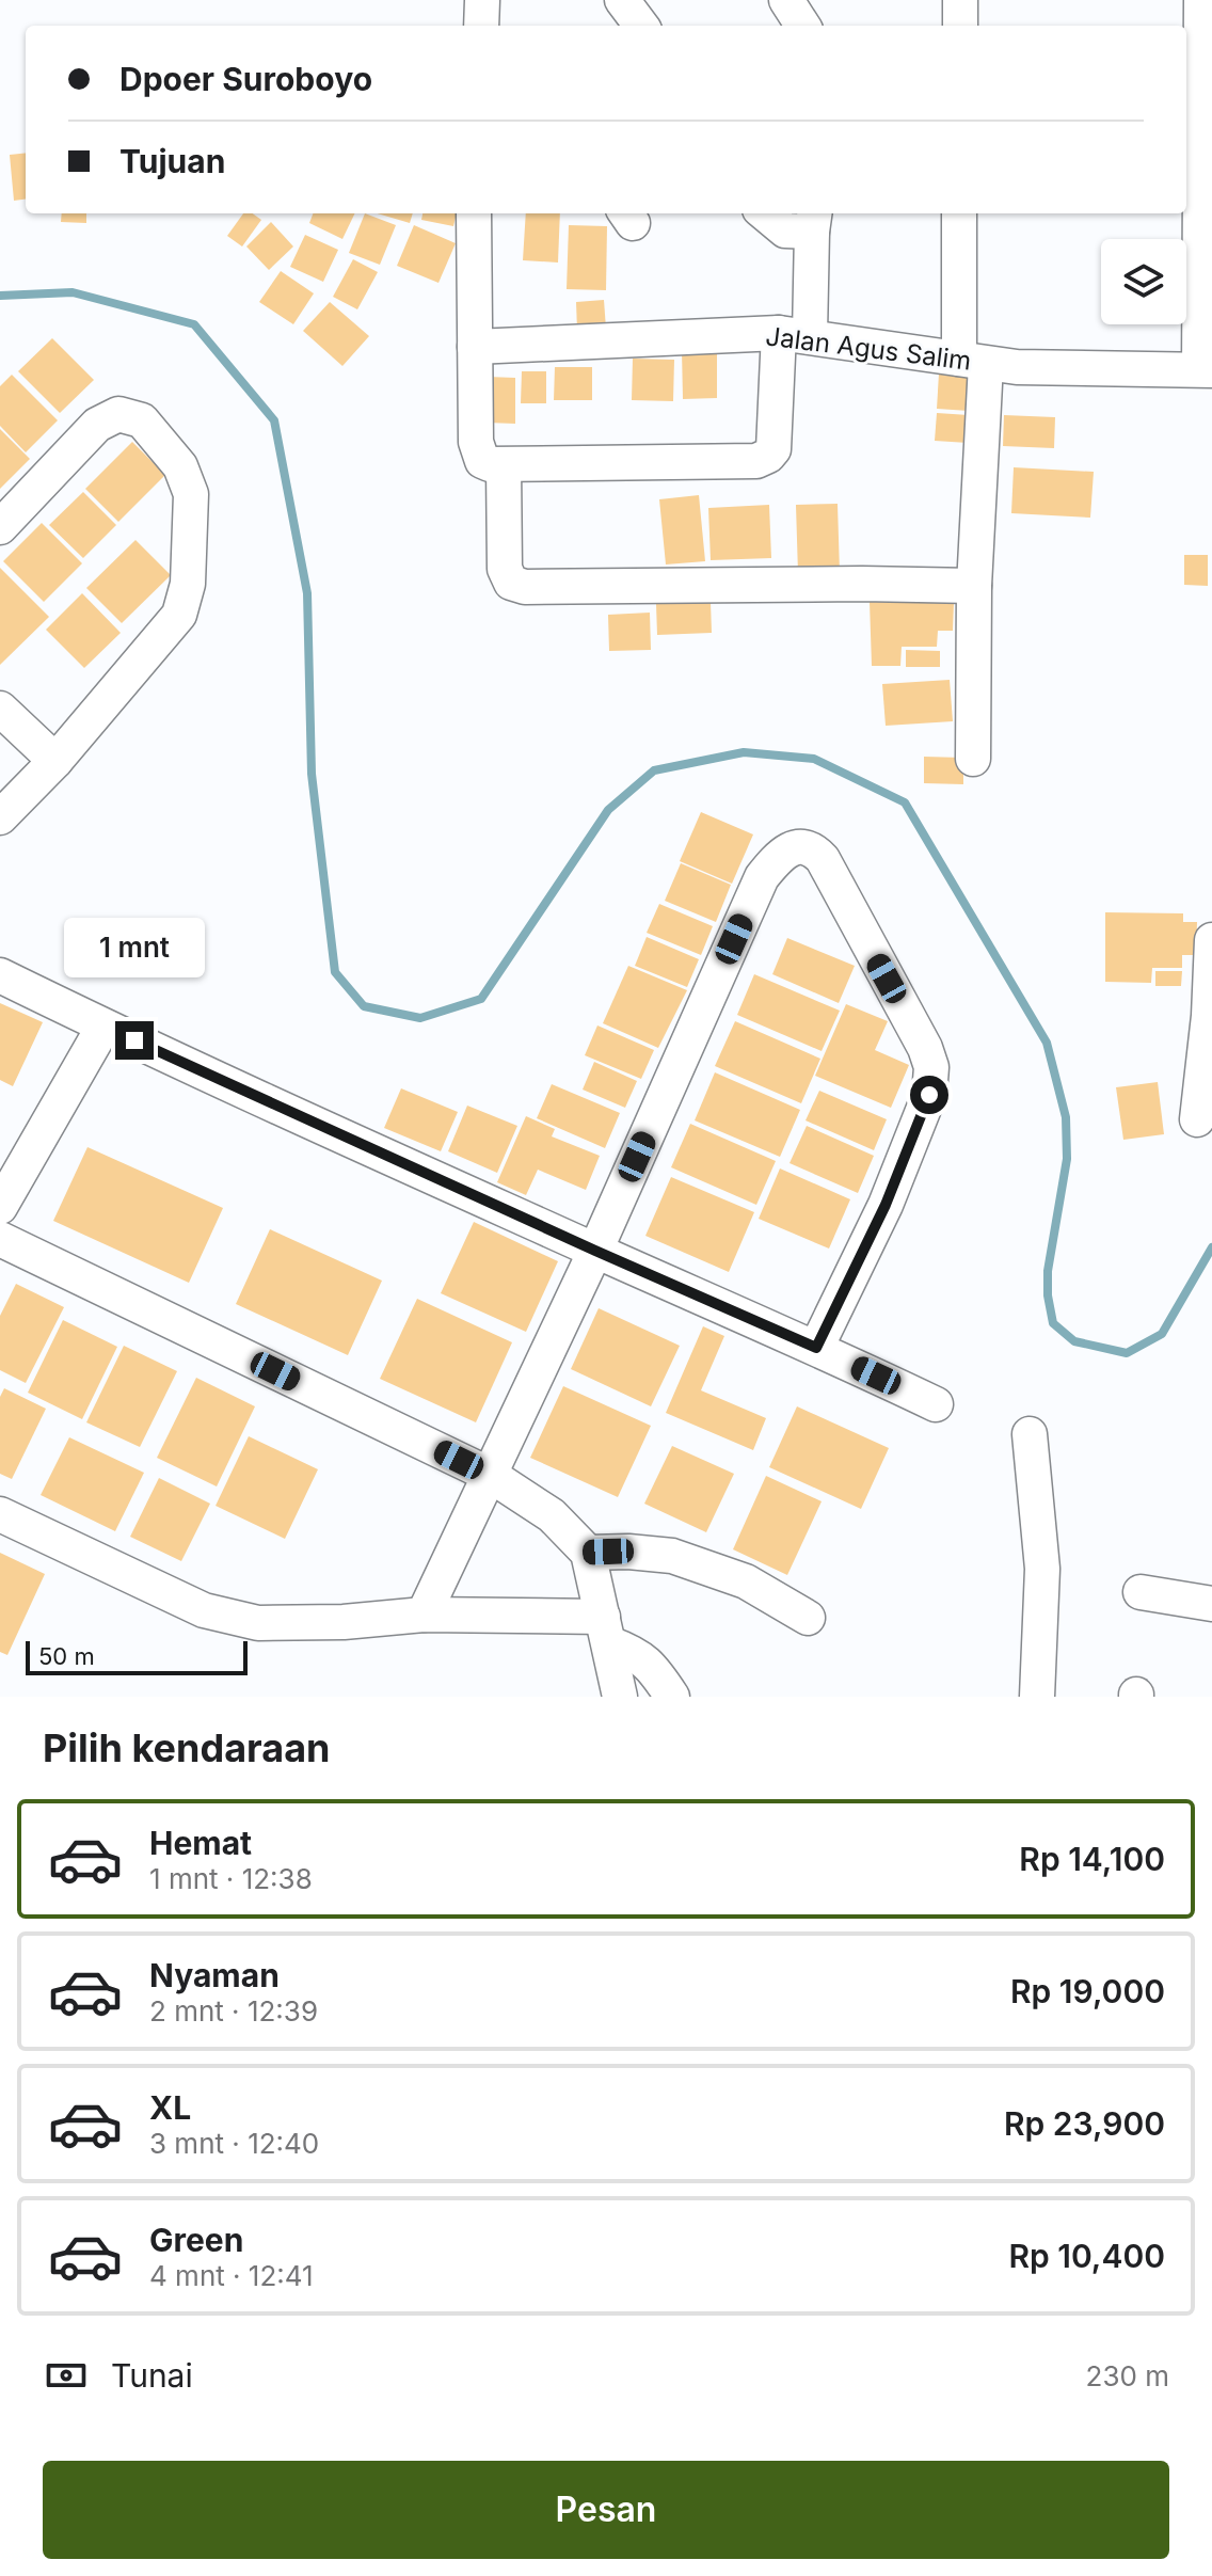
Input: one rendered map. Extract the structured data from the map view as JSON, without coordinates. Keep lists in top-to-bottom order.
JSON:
{
  "streets": {
    "street": ["Jalan Agus Salim"]
  },
  "scale_bar": "50 m",
  "page": {
    "banner": ["Dpoer Suroboyo", "Tujuan"],
    "bubble": "1 mnt",
    "scale": "50 m",
    "heading": "Pilih kendaraan",
    "list": [
      {
        "name": "Hemat",
        "note": "1 mnt · 12:38",
        "value": "Rp 14,100"
      },
      {
        "name": "Nyaman",
        "note": "2 mnt · 12:39",
        "value": "Rp 19,000"
      },
      {
        "name": "XL",
        "note": "3 mnt · 12:40",
        "value": "Rp 23,900"
      },
      {
        "name": "Green",
        "note": "4 mnt · 12:41",
        "value": "Rp 10,400"
      }
    ],
    "pay": ["Tunai", "230 m"],
    "buttons": "Pesan"
  }
}
